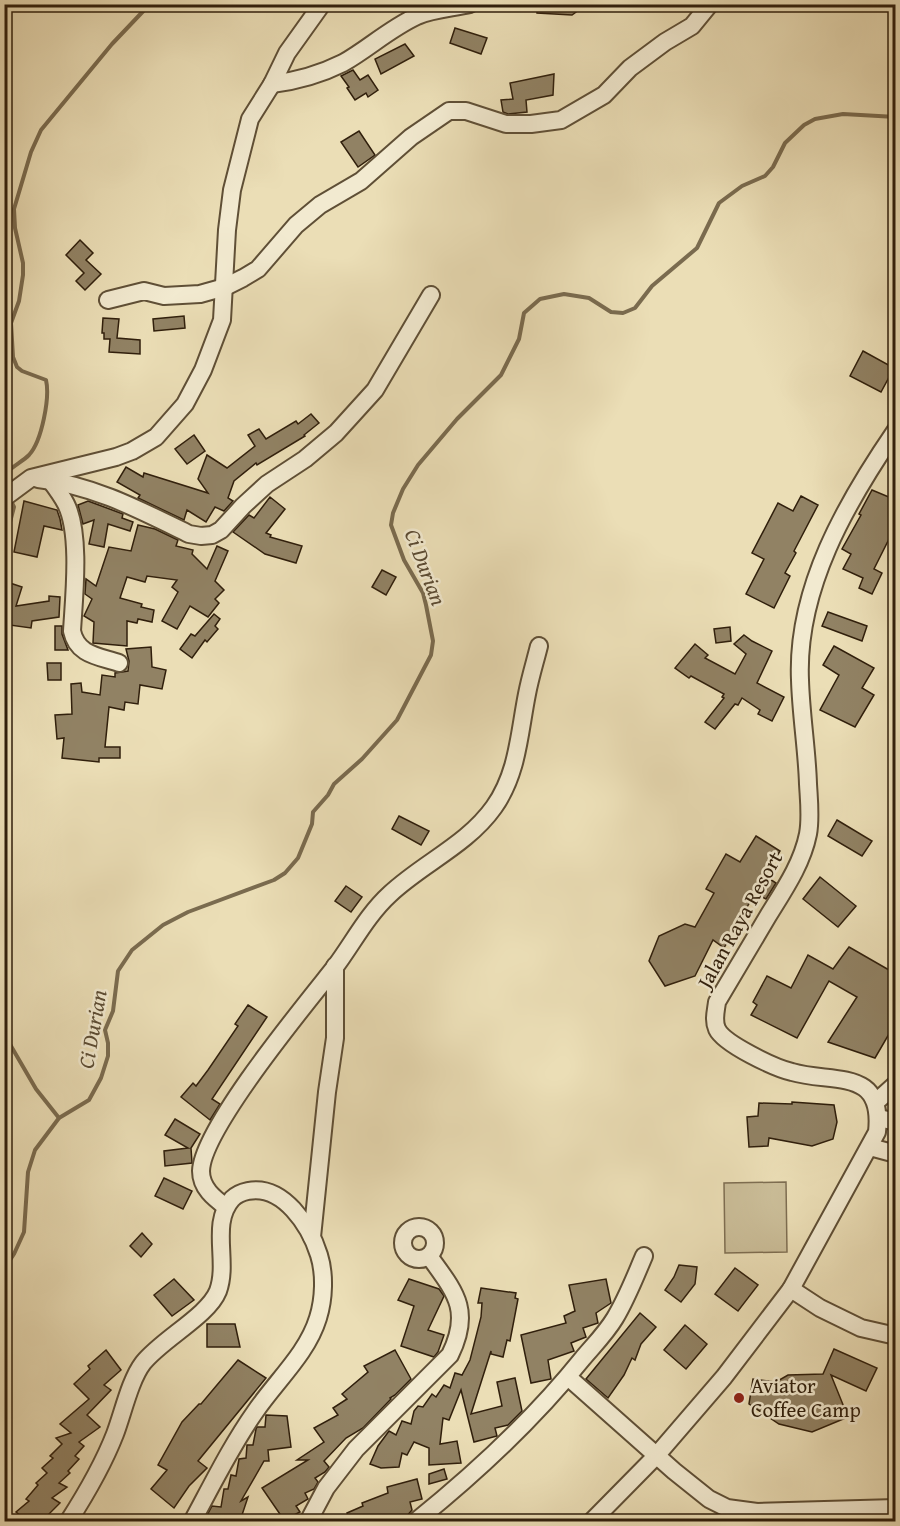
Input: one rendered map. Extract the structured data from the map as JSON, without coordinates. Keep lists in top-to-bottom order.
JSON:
{
  "streets": {
    "street": ["Jalan Raya Resort"]
  },
  "water": ["Ci Durian"],
  "places": ["Aviator Coffee Camp"]
}
